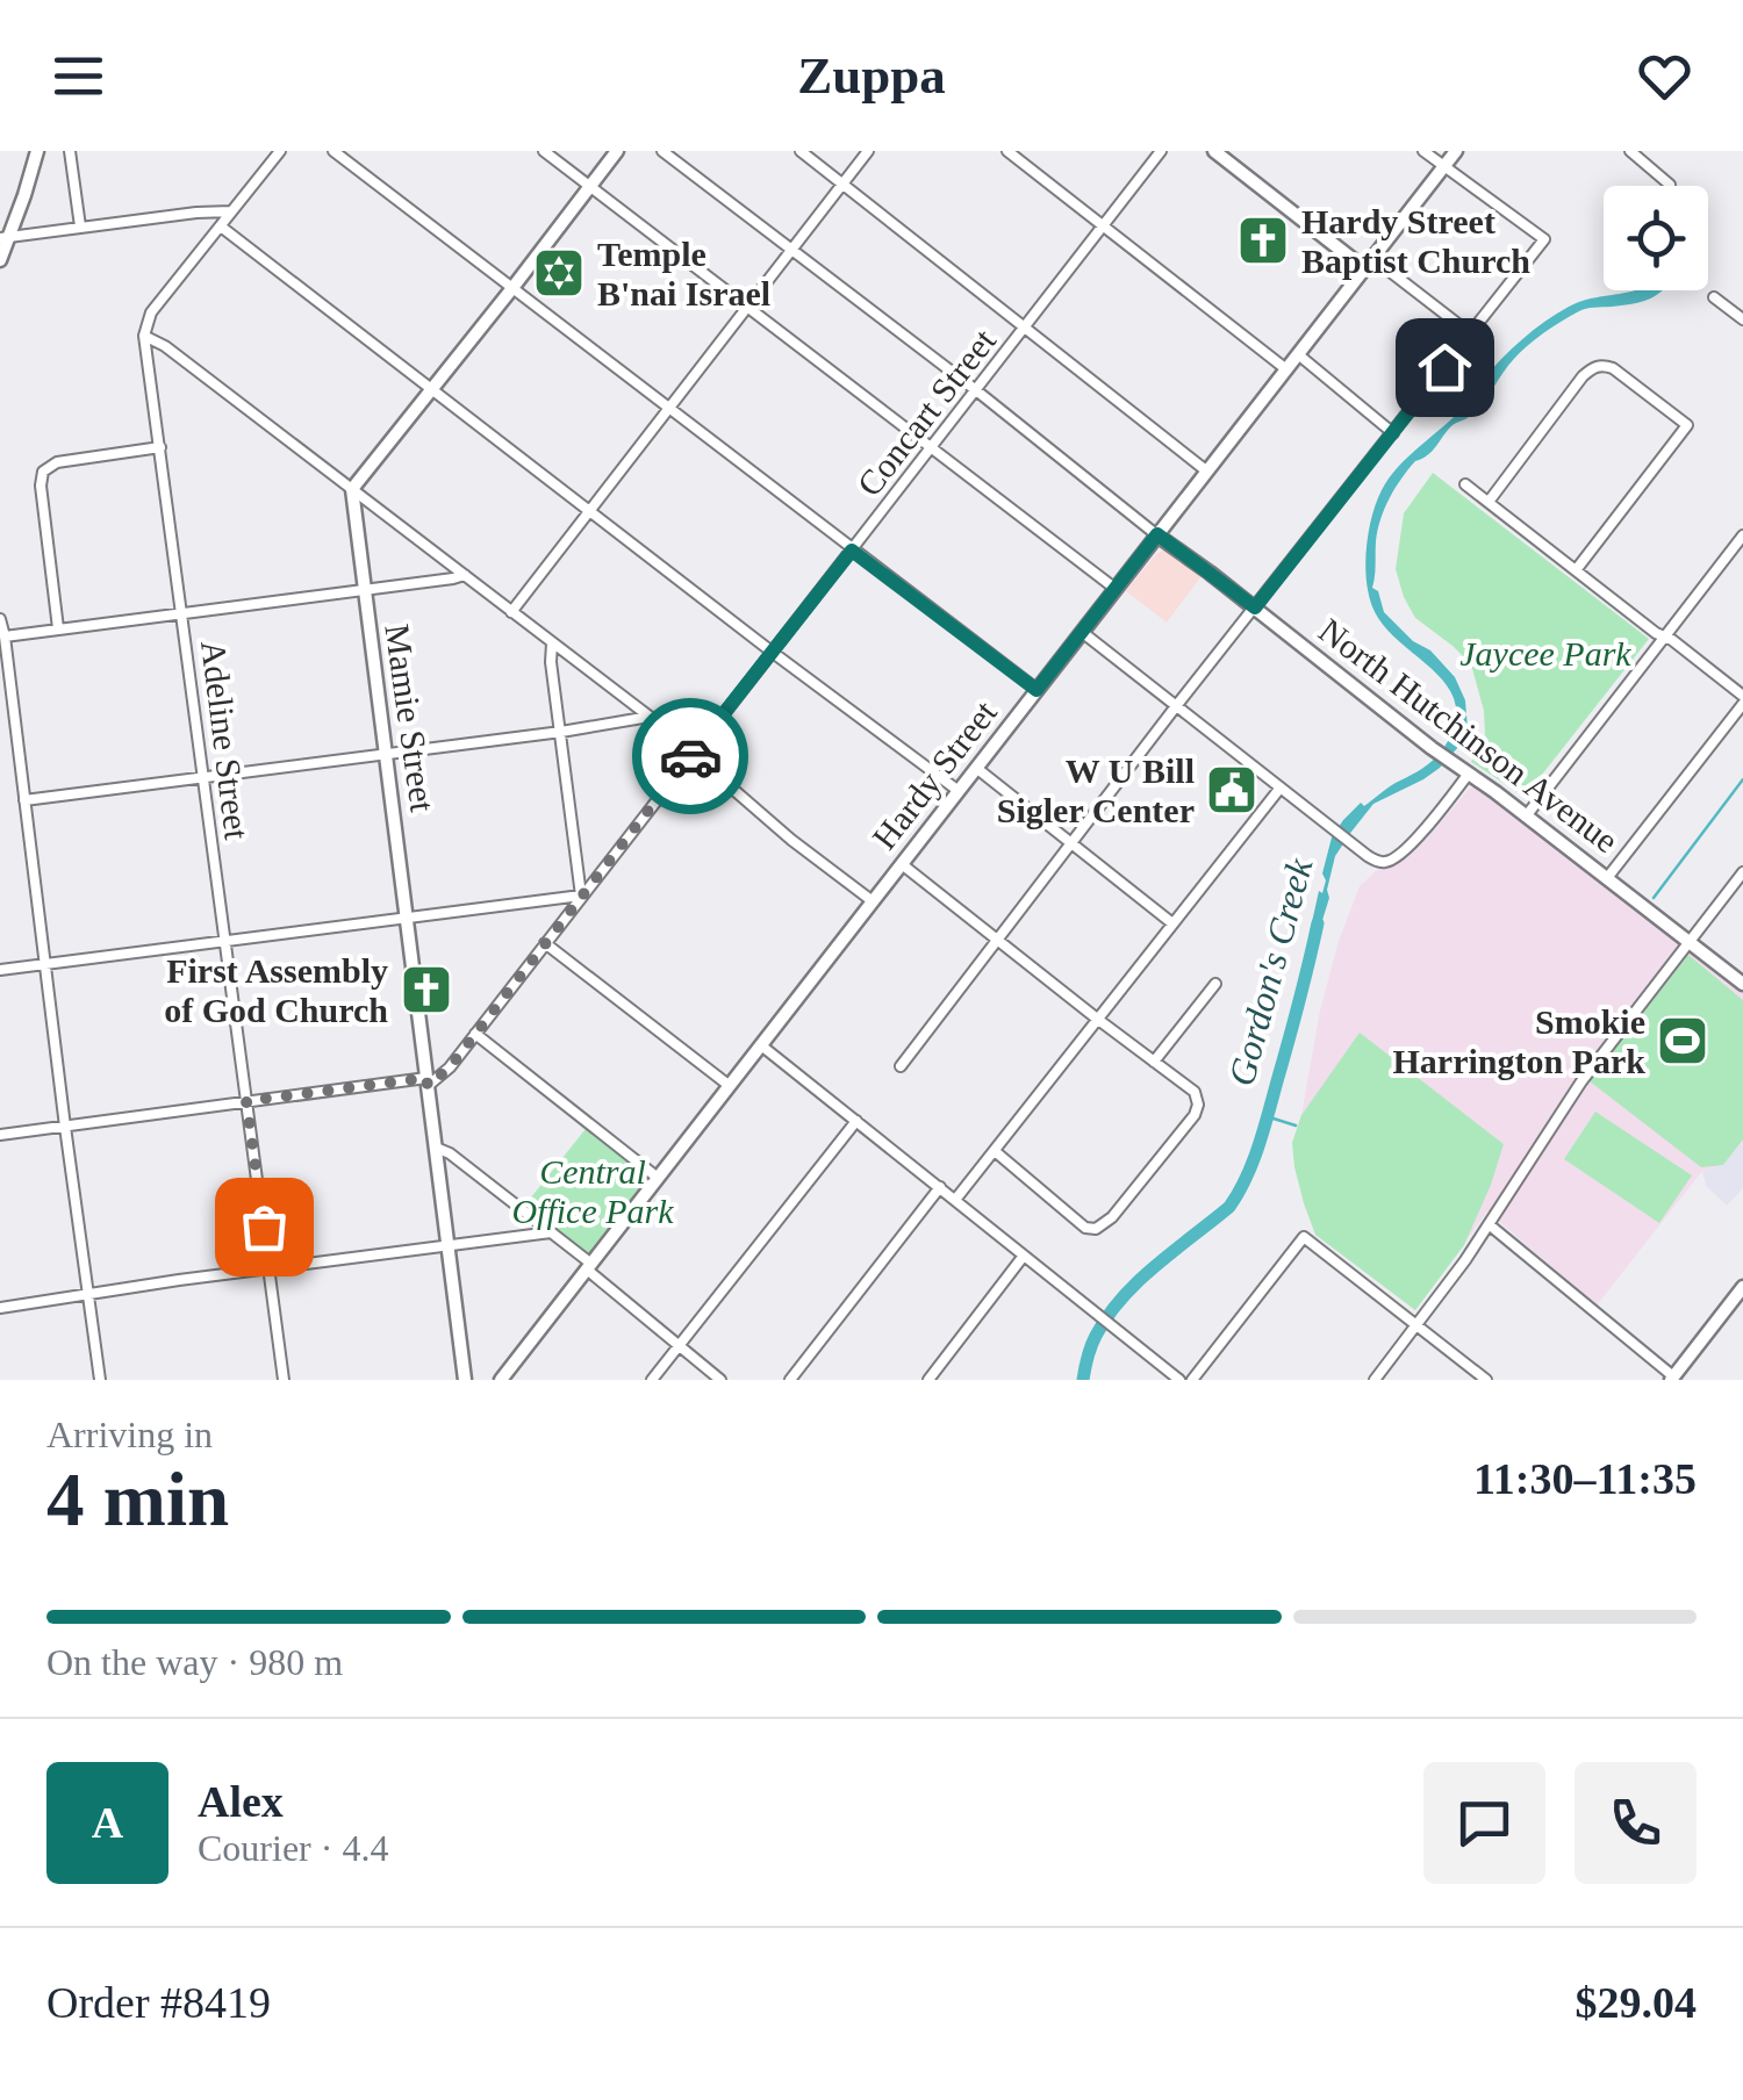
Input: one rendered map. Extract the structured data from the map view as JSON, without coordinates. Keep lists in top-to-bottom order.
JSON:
{
  "streets": {
    "main road": ["Mamie Street", "North Hutchinson Avenue", "Hardy Street"],
    "street": ["Concart Street", "Adeline Street"]
  },
  "crossings": [
    ["Concart Street", "Mamie Street"],
    ["North Hutchinson Avenue", "Hardy Street"]
  ],
  "water": ["Gordon's Creek"],
  "parks": ["Jaycee Park", "Central Office Park"],
  "places": {
    "church": ["Hardy Street Baptist Church", "First Assembly of God Church"],
    "synagogue": ["Temple B'nai Israel"],
    "public building": ["W U Bill Sigler Center"],
    "sports": ["Smokie Harrington Park"]
  },
  "page": {
    "header": "Zuppa",
    "heading": ["4 min", "Arriving in", "11:30–11:35"],
    "panel": [
      "Alex",
      "Courier · 4.4",
      "Order #8419",
      "$29.04"
    ],
    "bar": "On the way · 980 m",
    "round": "A"
  }
}
